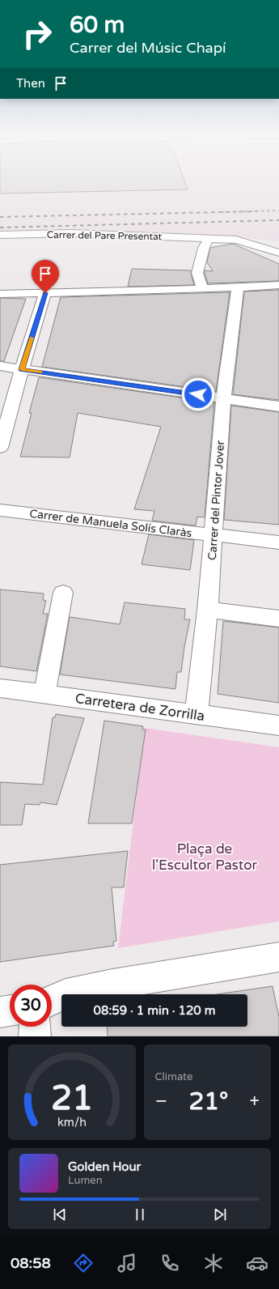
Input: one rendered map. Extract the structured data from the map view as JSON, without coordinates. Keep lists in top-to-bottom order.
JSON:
{
  "streets": {
    "street": [
      "Carrer del Pare Presentat",
      "Carrer del Pintor Jover",
      "Carrer de Manuela Solís Claràs",
      "Carretera de Zorrilla"
    ]
  },
  "crossings": [
    ["Carrer del Pintor Jover", "Carrer de Manuela Solís Claràs"],
    ["Carrer del Pintor Jover", "Carretera de Zorrilla"]
  ],
  "parks": ["Plaça de l'Escultor Pastor"],
  "page": {
    "turn": ["60 m", "Carrer del Músic Chapí"],
    "then": "Then",
    "limit": "30",
    "trip": "08:59 · 1 min · 120 m",
    "tile": "Climate",
    "heat": ["−", "21°", "+"],
    "song": ["Golden Hour", "Lumen"],
    "tabs": "08:58",
    "gauge": ["21", "km/h"]
  }
}
